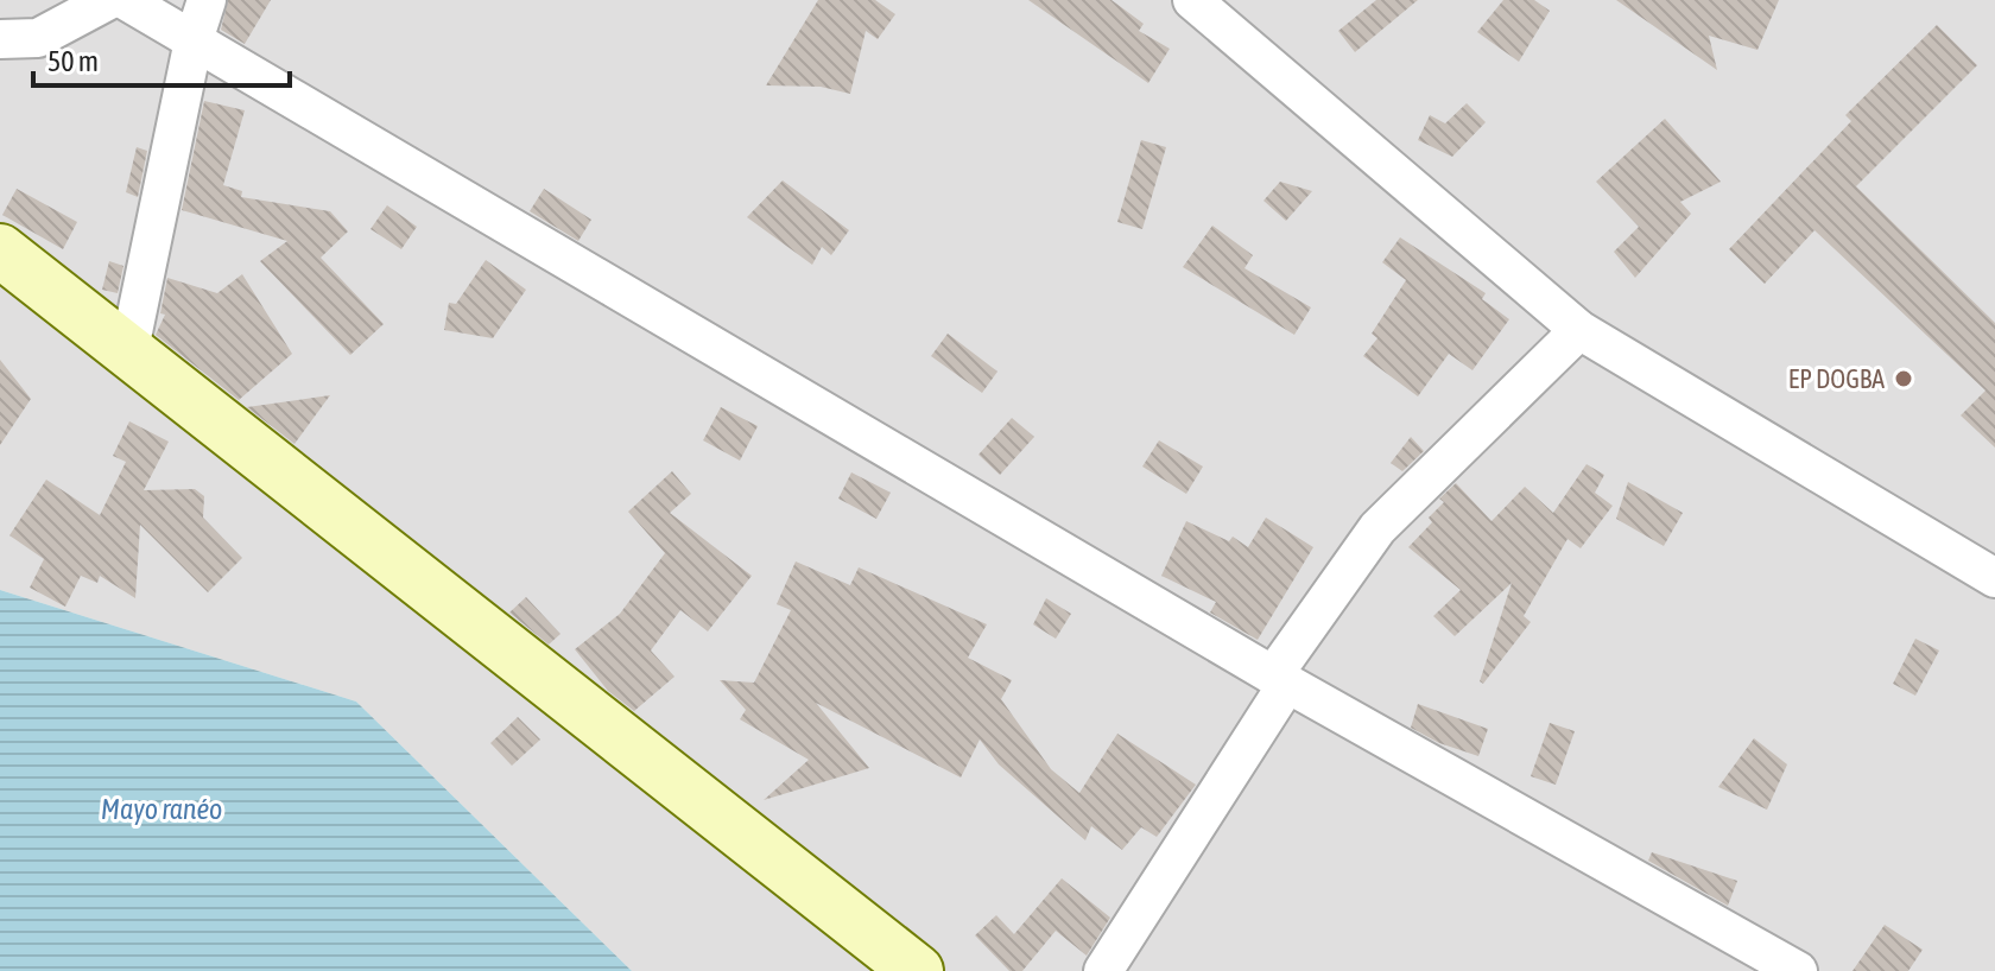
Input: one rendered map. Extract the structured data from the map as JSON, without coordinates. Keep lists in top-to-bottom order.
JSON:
{
  "water": ["Mayo ranéo"],
  "places": ["EP DOGBA"],
  "scale_bar": "50 m"
}
